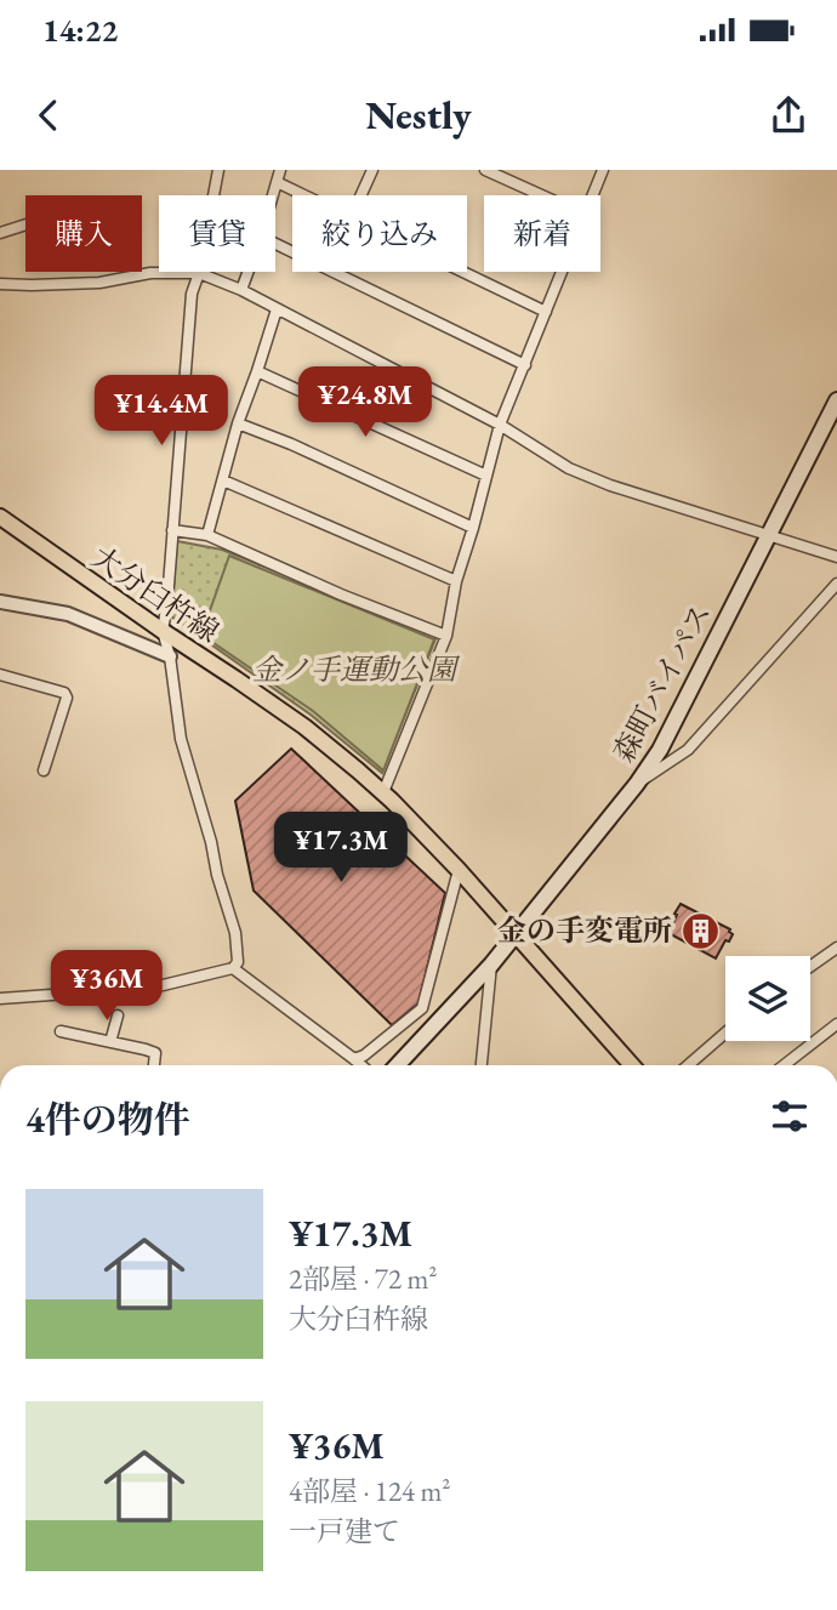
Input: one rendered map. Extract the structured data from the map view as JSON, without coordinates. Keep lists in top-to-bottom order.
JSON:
{
  "streets": {
    "main road": ["大分臼杵線", "森町バイパス"]
  },
  "crossings": [
    ["大分臼杵線", "森町バイパス"]
  ],
  "parks": ["金ノ手運動公園"],
  "places": {
    "building": ["金の手変電所"]
  },
  "page": {
    "status": "14:22",
    "header": "Nestly",
    "chip": [
      "購入",
      "賃貸",
      "絞り込み",
      "新着"
    ],
    "price": [
      "¥24.8M",
      "¥14.4M",
      "¥17.3M",
      "¥36M"
    ],
    "heading": "4件の物件",
    "list": [
      {
        "name": "¥17.3M",
        "note": "2部屋 · 72 m² · 大分臼杵線"
      },
      {
        "name": "¥36M",
        "note": "4部屋 · 124 m² · 一戸建て"
      }
    ]
  }
}
